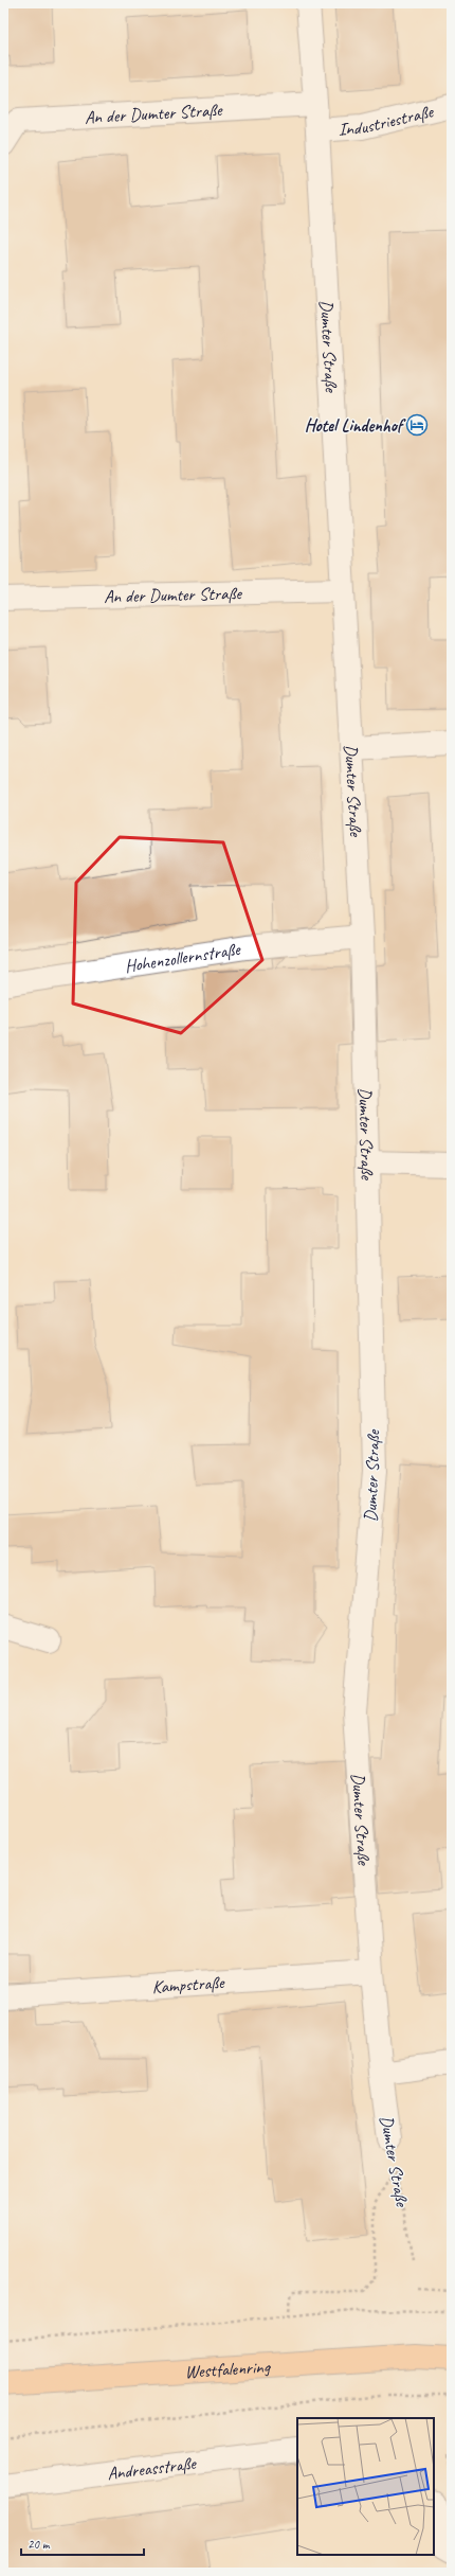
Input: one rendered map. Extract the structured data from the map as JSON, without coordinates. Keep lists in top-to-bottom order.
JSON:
{
  "streets": {
    "main road": ["Westfalenring"],
    "street": [
      "An der Dumter Straße",
      "Industriestraße",
      "Dumter Straße",
      "Hohenzollernstraße",
      "Kampstraße",
      "Andreasstraße"
    ]
  },
  "crossings": [
    ["An der Dumter Straße", "Dumter Straße"],
    ["Industriestraße", "Dumter Straße"],
    ["Dumter Straße", "Hohenzollernstraße"],
    ["Dumter Straße", "Kampstraße"]
  ],
  "places": {
    "hotel": ["Hotel Lindenhof"]
  },
  "scale_bar": "20 m"
}
